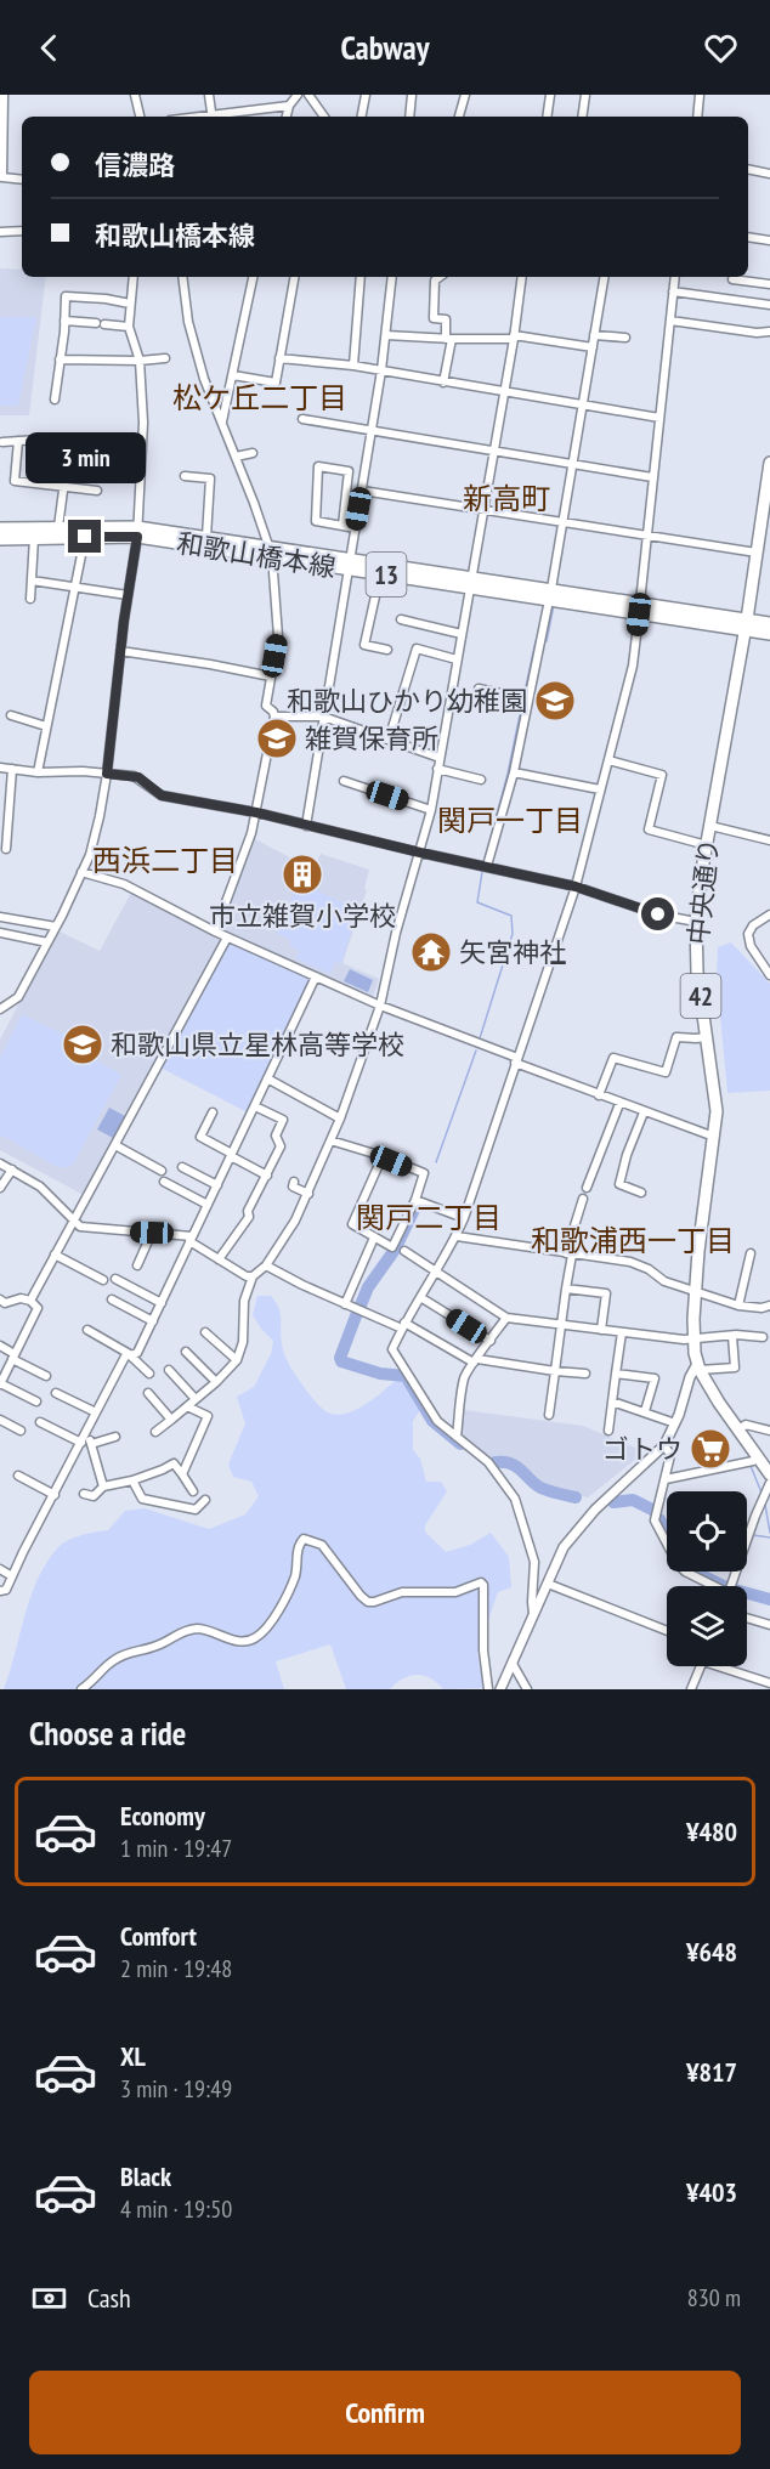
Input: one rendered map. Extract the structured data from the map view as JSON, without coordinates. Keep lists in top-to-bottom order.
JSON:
{
  "streets": {
    "main road": [
      "和歌山橋本線",
      "13",
      "中央通り",
      "42"
    ]
  },
  "crossings": [
    ["和歌山橋本線", "中央通り"]
  ],
  "districts": [
    "松ケ丘二丁目",
    "新高町",
    "関戸一丁目",
    "西浜二丁目",
    "関戸二丁目",
    "和歌浦西一丁目"
  ],
  "places": {
    "school or university": ["和歌山ひかり幼稚園", "雑賀保育所", "和歌山県立星林高等学校"],
    "building": ["市立雑賀小学校"],
    "temple": ["矢宮神社"],
    "supermarket": ["ゴトウ"]
  },
  "page": {
    "header": "Cabway",
    "banner": ["信濃路", "和歌山橋本線"],
    "bubble": "3 min",
    "heading": "Choose a ride",
    "list": [
      {
        "name": "Economy",
        "note": "1 min · 19:47",
        "value": "¥480"
      },
      {
        "name": "Comfort",
        "note": "2 min · 19:48",
        "value": "¥648"
      },
      {
        "name": "XL",
        "note": "3 min · 19:49",
        "value": "¥817"
      },
      {
        "name": "Black",
        "note": "4 min · 19:50",
        "value": "¥403"
      }
    ],
    "pay": ["Cash", "830 m"],
    "buttons": "Confirm"
  }
}
